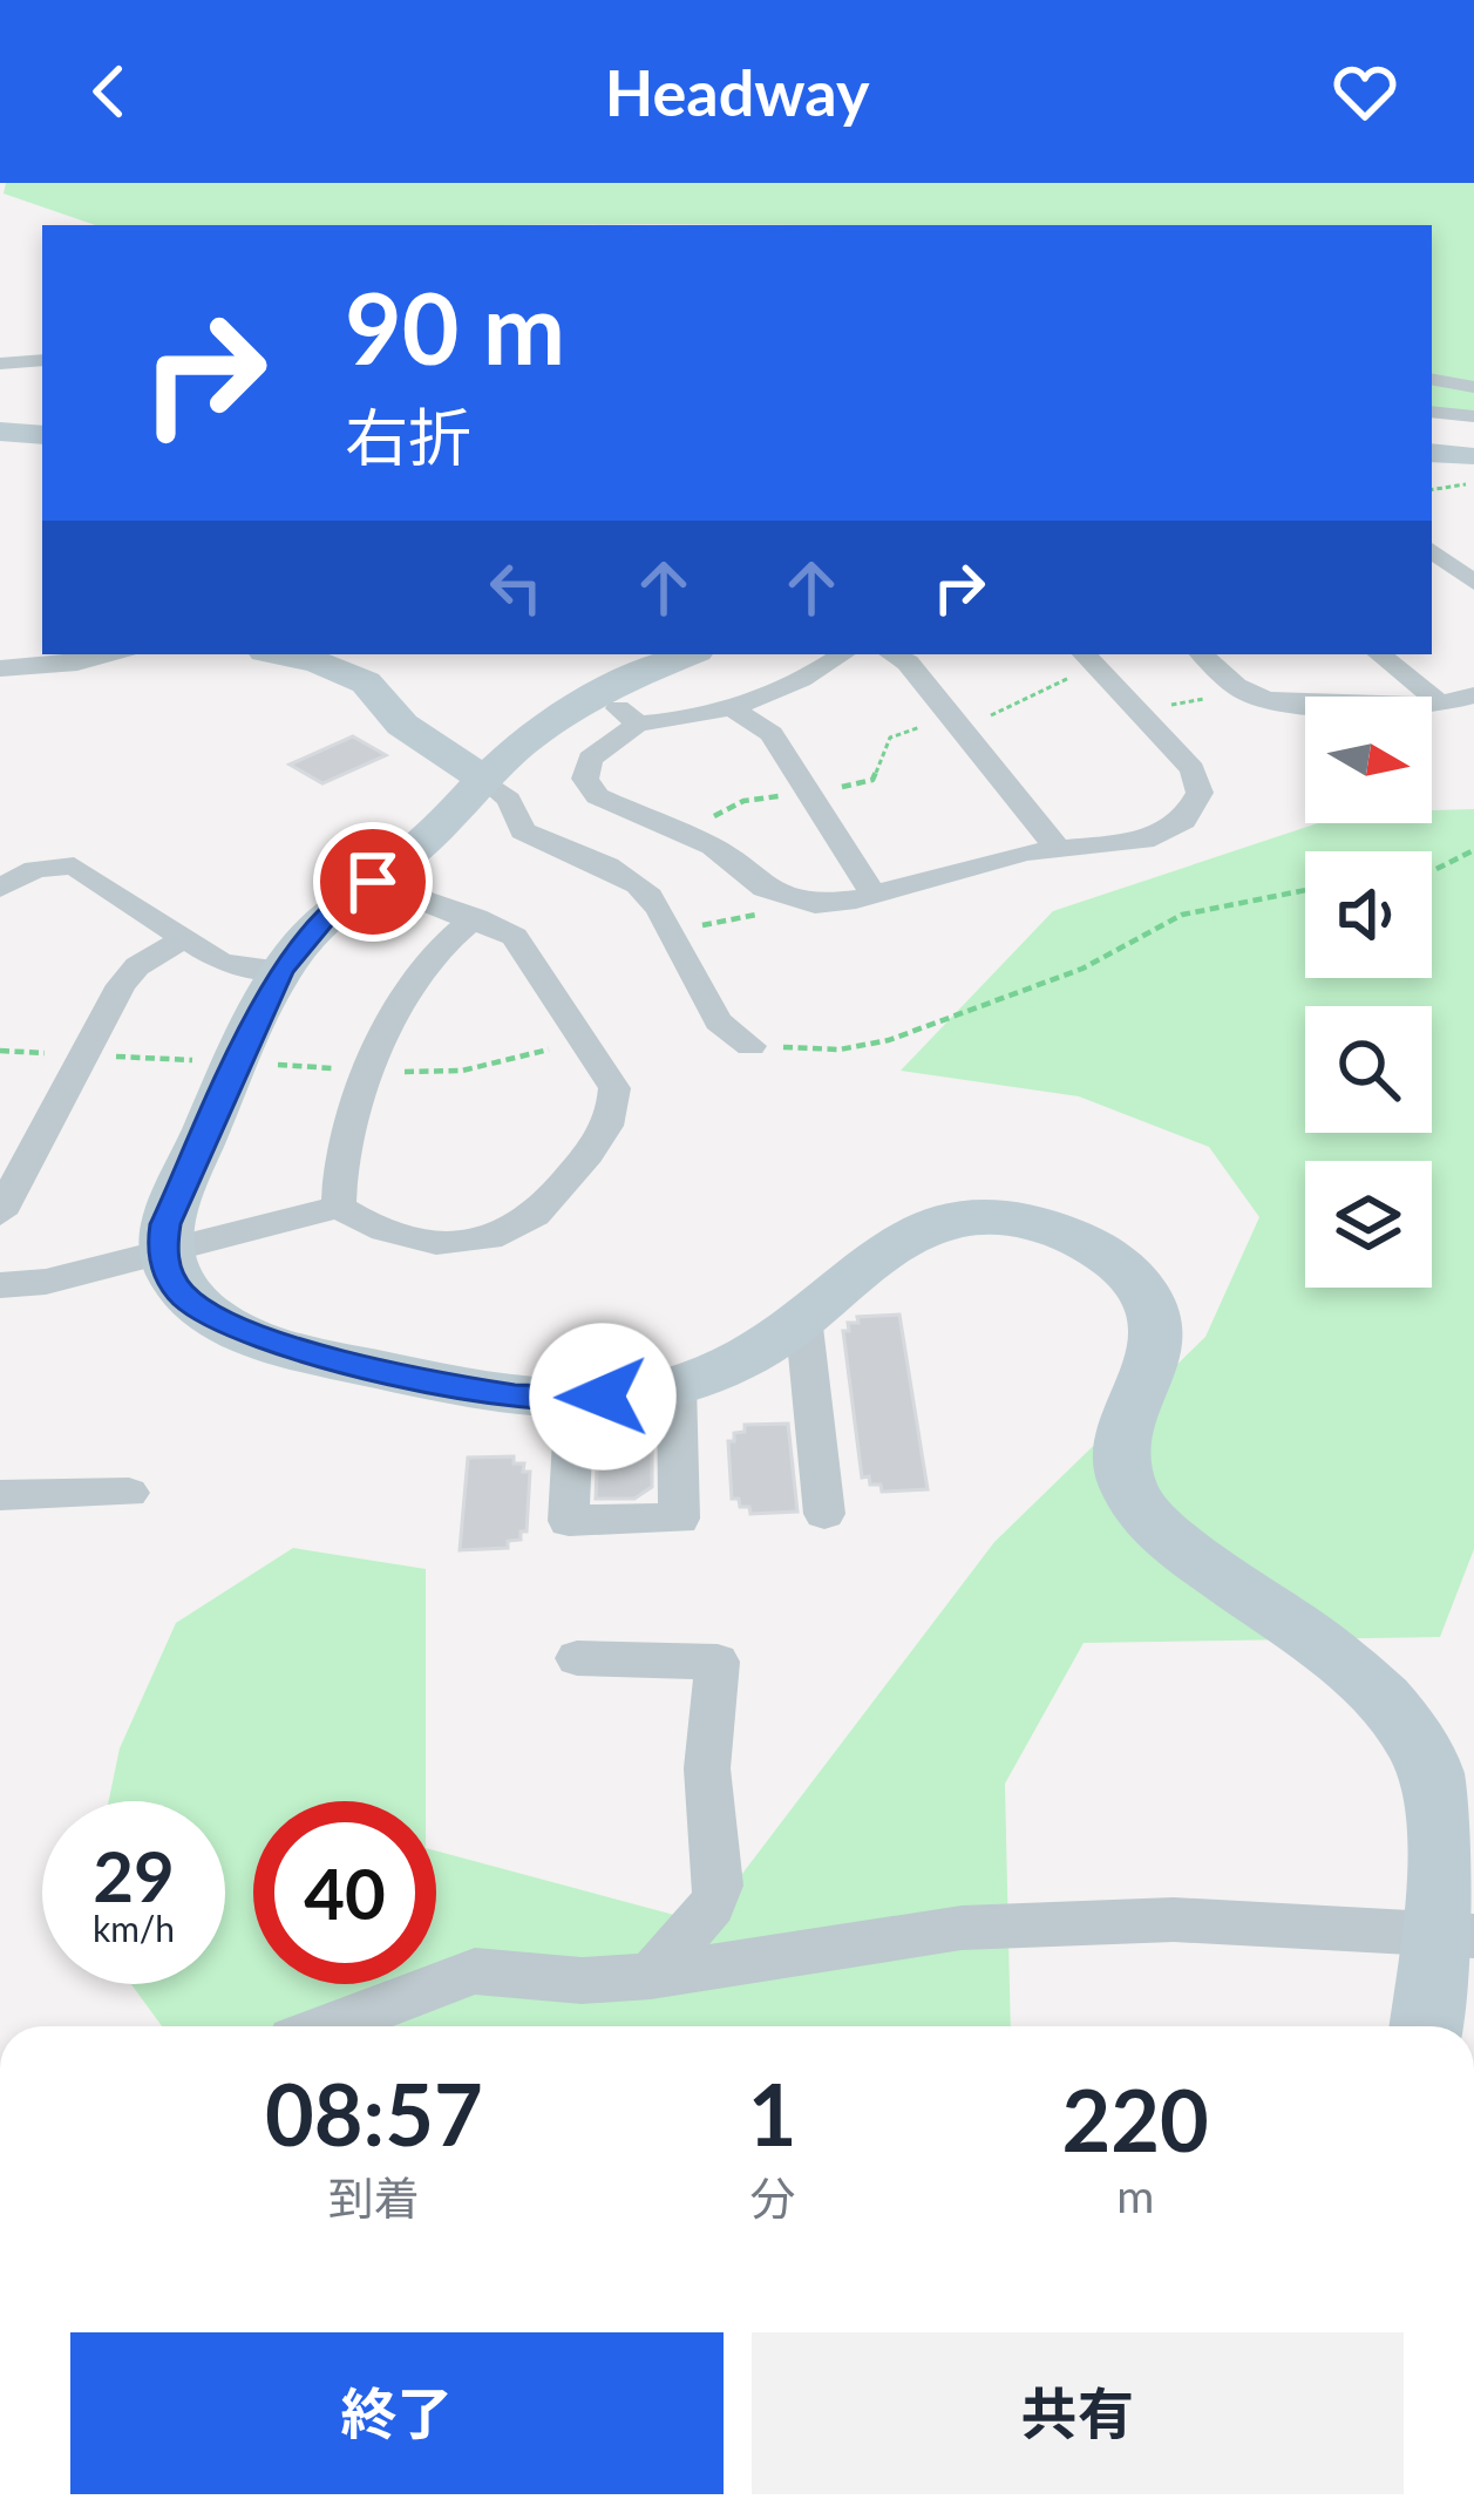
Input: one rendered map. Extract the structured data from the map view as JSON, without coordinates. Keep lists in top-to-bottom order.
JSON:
{
  "north": "right",
  "page": {
    "header": "Headway",
    "turn": ["90 m", "右折"],
    "speed": "29 km/h",
    "limit": "40",
    "eta": [
      "08:57",
      "到着",
      "1",
      "分",
      "220",
      "m"
    ],
    "buttons": ["終了", "共有"]
  }
}
